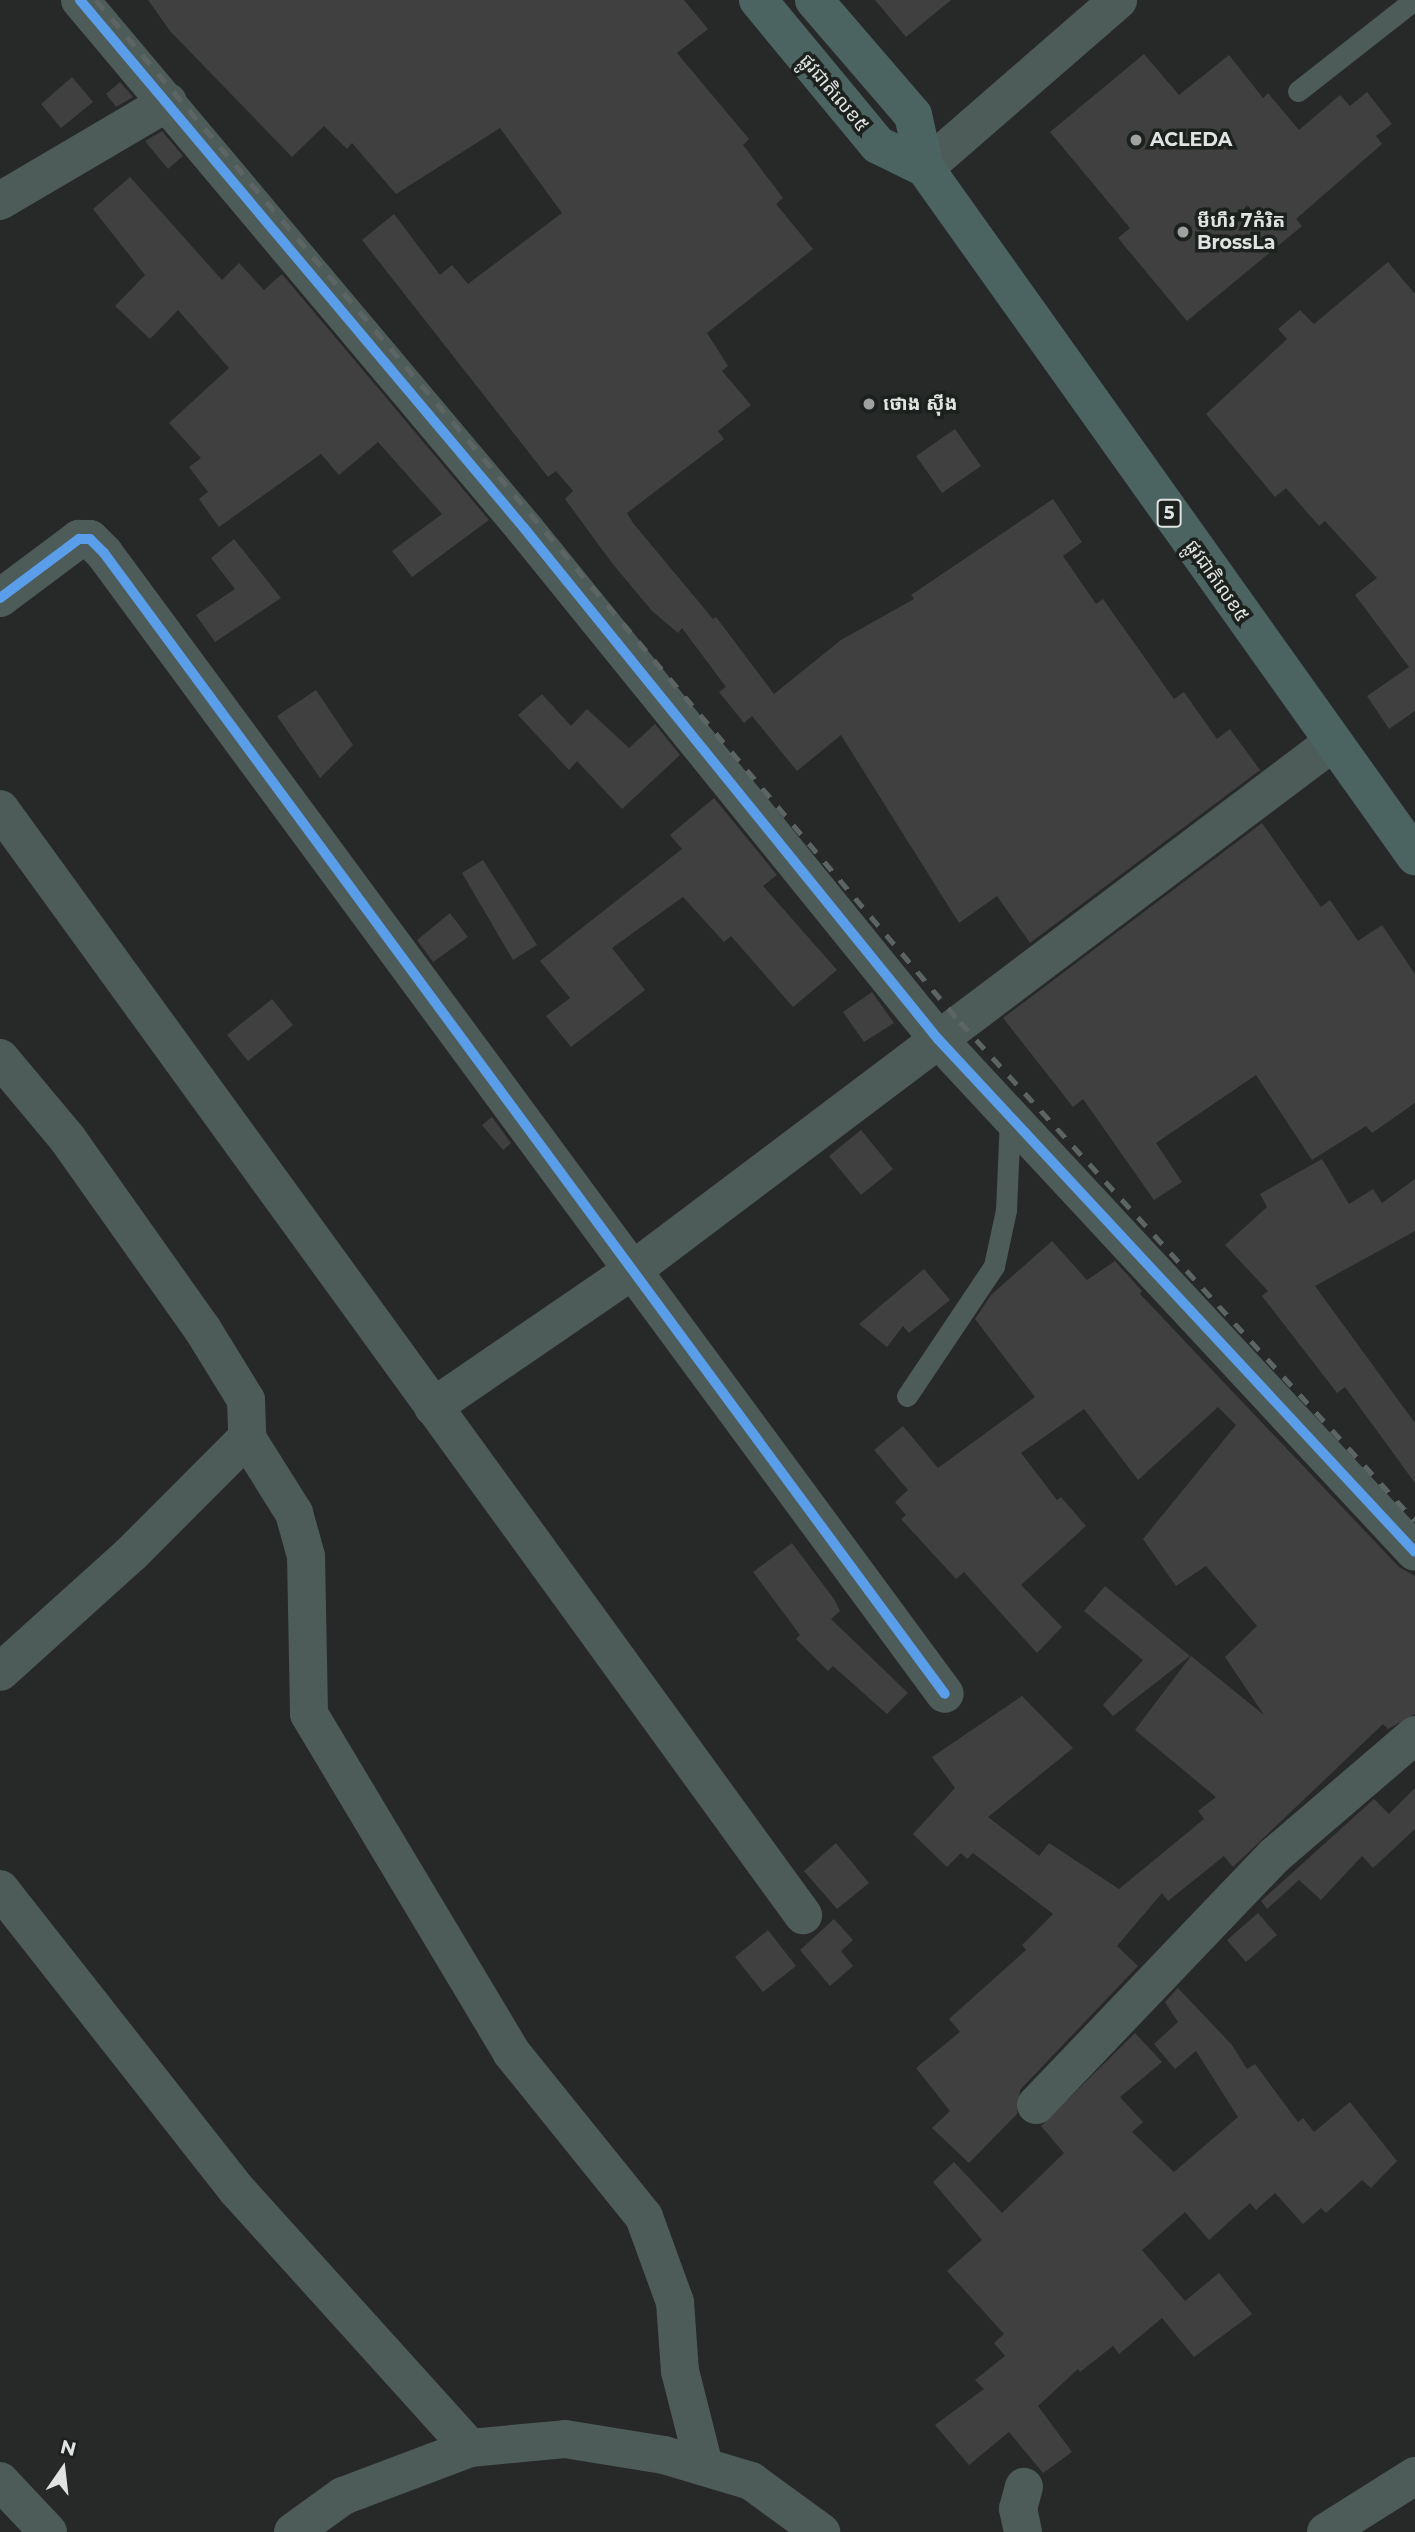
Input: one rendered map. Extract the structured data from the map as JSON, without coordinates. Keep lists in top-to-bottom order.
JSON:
{
  "streets": {
    "highway": ["ផ្លូវជាតិលេខ៥", "5"]
  },
  "places": ["ACLEDA", "មីហឹរ 7កំរិត BrossLa", "ថោង ស៊ីង"],
  "north": "top"
}
